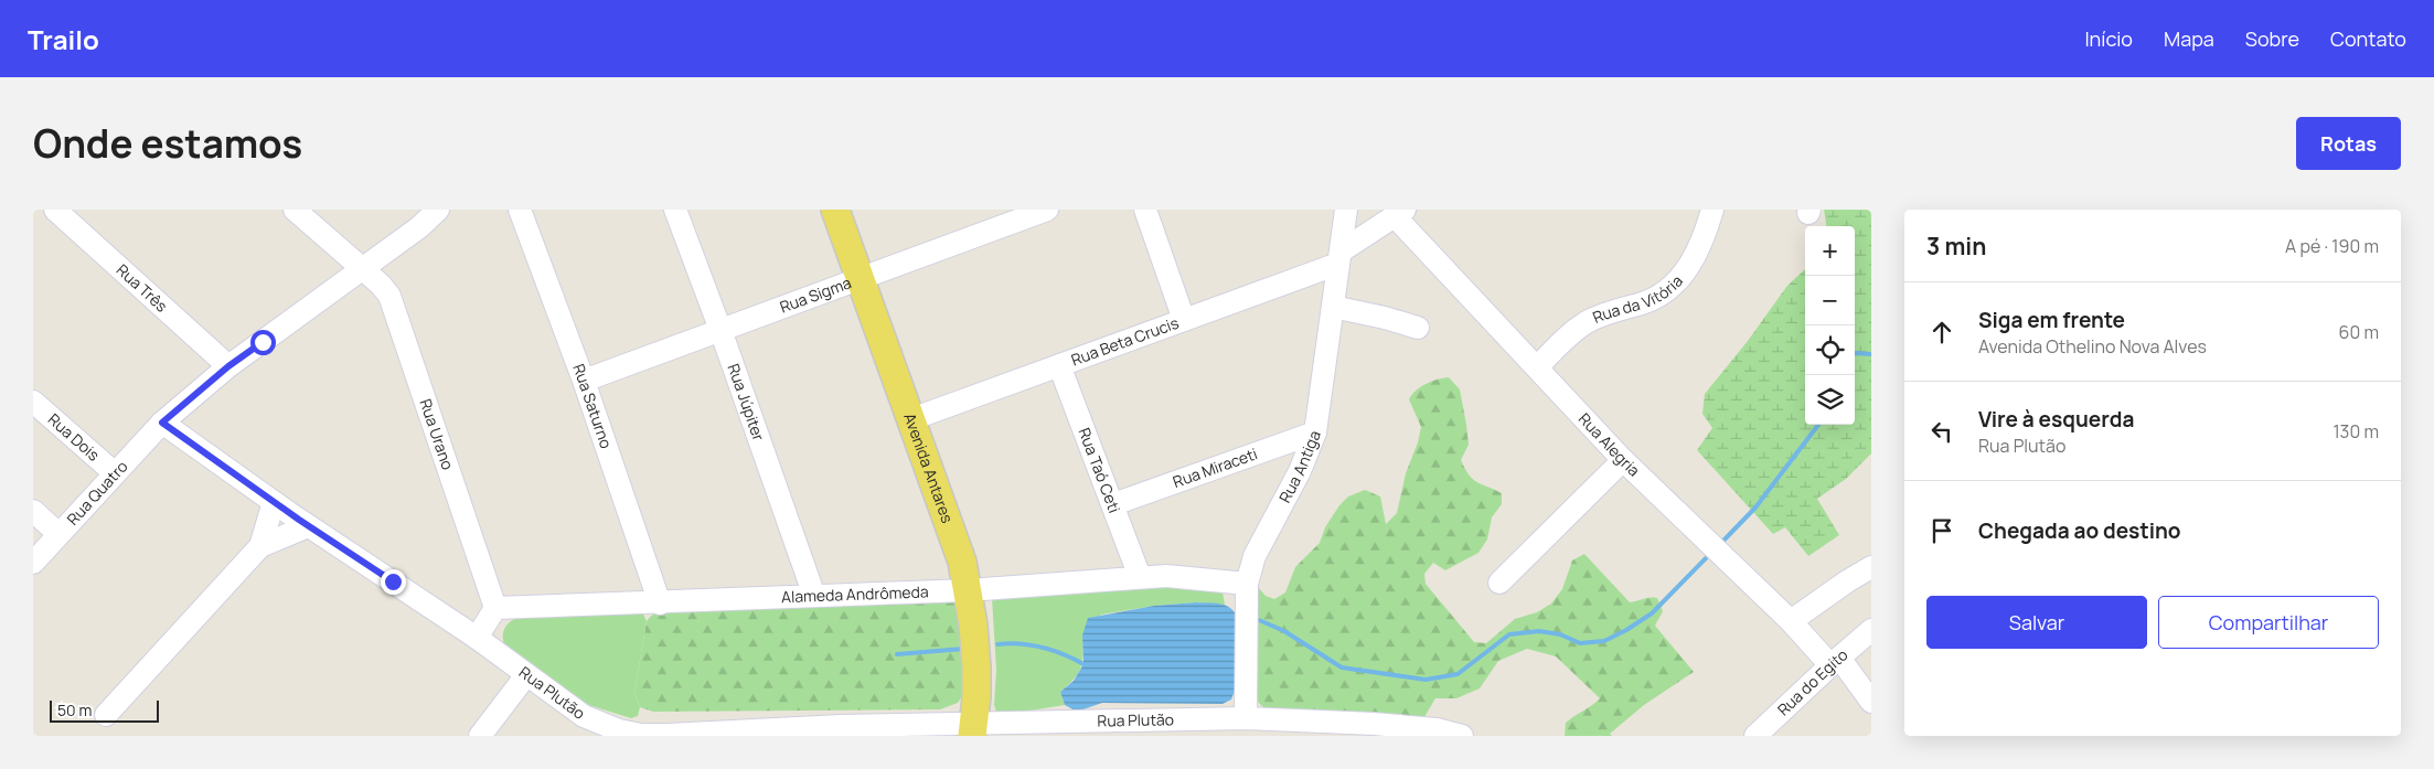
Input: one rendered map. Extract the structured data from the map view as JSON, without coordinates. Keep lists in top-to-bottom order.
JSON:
{
  "streets": {
    "main road": ["Avenida Antares"],
    "street": [
      "Rua Três",
      "Rua Sigma",
      "Rua da Vitória",
      "Rua Beta Crucis",
      "Rua Júpiter",
      "Rua Saturno",
      "Rua Urano",
      "Rua Dois",
      "Rua Alegria",
      "Rua Antiga",
      "Rua Miraceti",
      "Rua Taó Ceti",
      "Rua Quatro",
      "Alameda Andrômeda",
      "Rua do Egito",
      "Rua Plutão"
    ]
  },
  "crossings": [
    ["Rua Três", "Rua Quatro"],
    ["Rua Sigma", "Rua Júpiter"],
    ["Rua Sigma", "Rua Saturno"],
    ["Rua Sigma", "Avenida Antares"],
    ["Rua da Vitória", "Rua Alegria"],
    ["Rua Beta Crucis", "Rua Alegria"],
    ["Rua Beta Crucis", "Rua Antiga"],
    ["Rua Beta Crucis", "Avenida Antares"],
    ["Rua Beta Crucis", "Rua Taó Ceti"],
    ["Rua Júpiter", "Alameda Andrômeda"],
    ["Rua Saturno", "Alameda Andrômeda"],
    ["Rua Urano", "Rua Quatro"],
    ["Rua Urano", "Alameda Andrômeda"],
    ["Rua Dois", "Rua Quatro"],
    ["Rua Alegria", "Rua do Egito"],
    ["Rua Antiga", "Rua Miraceti"],
    ["Rua Antiga", "Alameda Andrômeda"],
    ["Rua Antiga", "Rua Plutão"],
    ["Avenida Antares", "Alameda Andrômeda"],
    ["Avenida Antares", "Rua Plutão"],
    ["Rua Miraceti", "Rua Taó Ceti"],
    ["Rua Taó Ceti", "Alameda Andrômeda"],
    ["Rua Quatro", "Rua Plutão"]
  ],
  "scale_bar": "50 m",
  "page": {
    "header": "Trailo",
    "nav": [
      "Início",
      "Mapa",
      "Sobre",
      "Contato"
    ],
    "title": "Onde estamos",
    "buttons": [
      "Rotas",
      ["Salvar", "Compartilhar"]
    ],
    "heading": ["3 min", "A pé · 190 m"],
    "map_buttons": ["+", "−"],
    "list": [
      ["Siga em frente", "Avenida Othelino Nova Alves", "60 m"],
      ["Vire à esquerda", "Rua Plutão", "130 m"],
      "Chegada ao destino"
    ],
    "scale": "50 m"
  }
}
